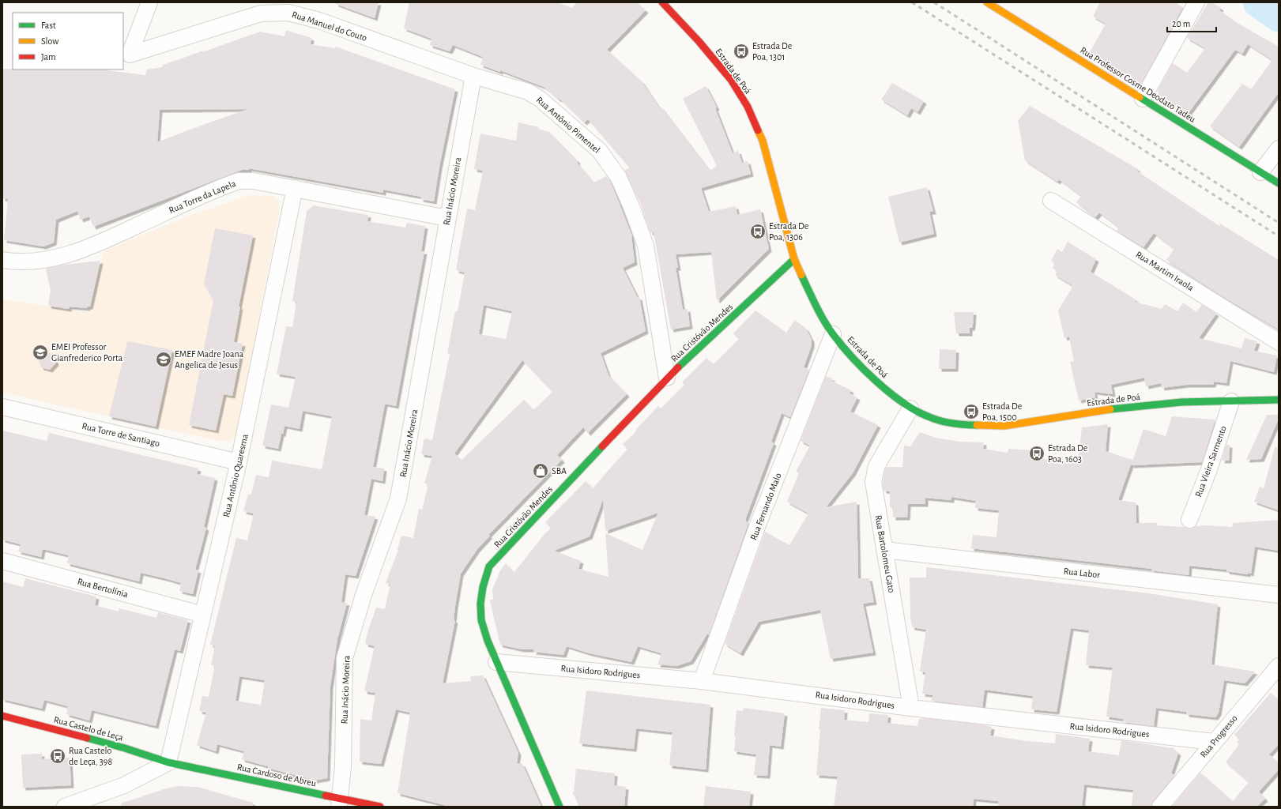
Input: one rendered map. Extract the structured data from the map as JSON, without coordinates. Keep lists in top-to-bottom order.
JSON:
{
  "streets": {
    "main road": [
      "Estrada de Poá",
      "Rua Professor Cosme Deodato Tadeu",
      "Rua Cristóvão Mendes",
      "Rua Castelo de Leça",
      "Rua Cardoso de Abreu"
    ],
    "street": [
      "Rua Manuel do Couto",
      "Rua Antônio Pimentel",
      "Rua Inácio Moreira",
      "Rua Torre da Lapela",
      "Rua Martim Iraola",
      "Rua Torre de Santiago",
      "Rua Vieira Sarmento",
      "Rua Antônio Quaresma",
      "Rua Fernando Malo",
      "Rua Bartolomeu Gato",
      "Rua Labor",
      "Rua Bertolínia",
      "Rua Isidoro Rodrigues",
      "Rua Progresso"
    ]
  },
  "crossings": [
    ["Rua Manuel do Couto", "Rua Antônio Pimentel"],
    ["Rua Manuel do Couto", "Rua Inácio Moreira"],
    ["Estrada de Poá", "Rua Cristóvão Mendes"],
    ["Estrada de Poá", "Rua Vieira Sarmento"],
    ["Estrada de Poá", "Rua Fernando Malo"],
    ["Estrada de Poá", "Rua Bartolomeu Gato"],
    ["Rua Antônio Pimentel", "Rua Inácio Moreira"],
    ["Rua Antônio Pimentel", "Rua Cristóvão Mendes"],
    ["Rua Inácio Moreira", "Rua Torre da Lapela"],
    ["Rua Inácio Moreira", "Rua Cardoso de Abreu"],
    ["Rua Torre da Lapela", "Rua Antônio Quaresma"],
    ["Rua Cristóvão Mendes", "Rua Isidoro Rodrigues"],
    ["Rua Torre de Santiago", "Rua Antônio Quaresma"],
    ["Rua Antônio Quaresma", "Rua Bertolínia"],
    ["Rua Antônio Quaresma", "Rua Castelo de Leça"],
    ["Rua Antônio Quaresma", "Rua Cardoso de Abreu"],
    ["Rua Fernando Malo", "Rua Isidoro Rodrigues"],
    ["Rua Bartolomeu Gato", "Rua Labor"],
    ["Rua Bartolomeu Gato", "Rua Isidoro Rodrigues"],
    ["Rua Isidoro Rodrigues", "Rua Progresso"],
    ["Rua Castelo de Leça", "Rua Cardoso de Abreu"]
  ],
  "places": {
    "bus stop": [
      "Estrada De Poa, 1301",
      "Estrada De Poa, 1306",
      "Estrada De Poa, 1500",
      "Estrada De Poa, 1603",
      "Rua Castelo de Leça, 398"
    ],
    "school or university": ["EMEI Professor Gianfrederico Porta", "EMEF Madre Joana Angelica de Jesus"],
    "shop": ["SBA"]
  },
  "legend": ["Fast", "Slow", "Jam"],
  "scale_bar": "20 m"
}
